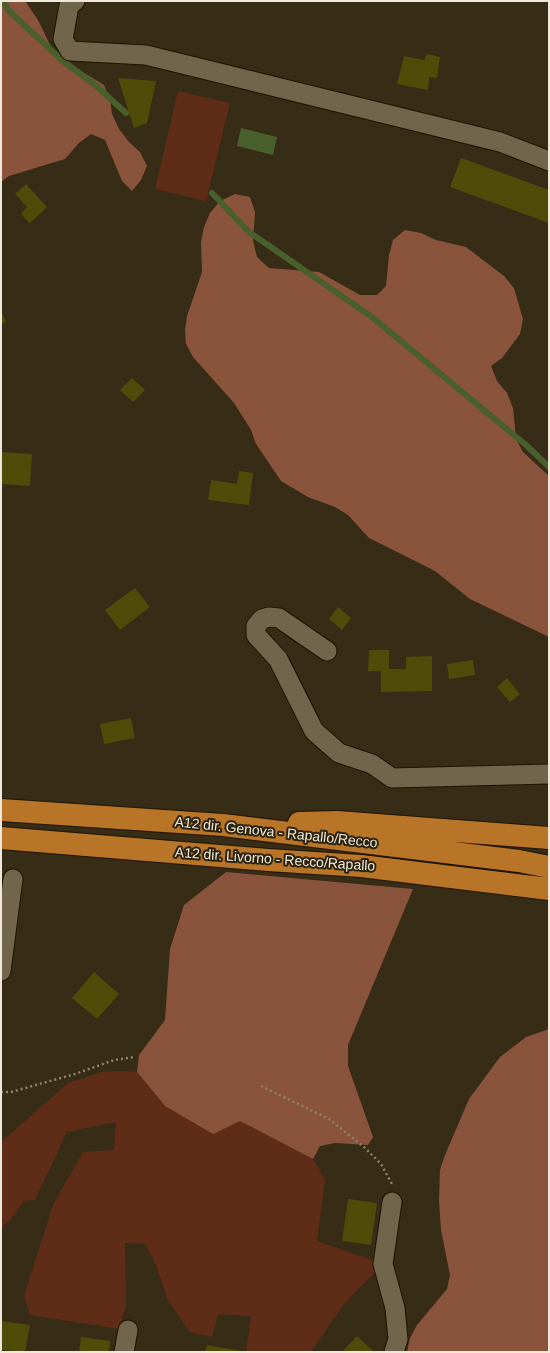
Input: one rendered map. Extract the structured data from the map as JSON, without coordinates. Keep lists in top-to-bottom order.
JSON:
{
  "streets": {
    "highway": ["A12 dir. Genova - Rapallo/Recco", "A12 dir. Livorno - Recco/Rapallo"]
  },
  "crossings": [
    ["A12 dir. Genova - Rapallo/Recco", "A12 dir. Livorno - Recco/Rapallo"]
  ]
}
